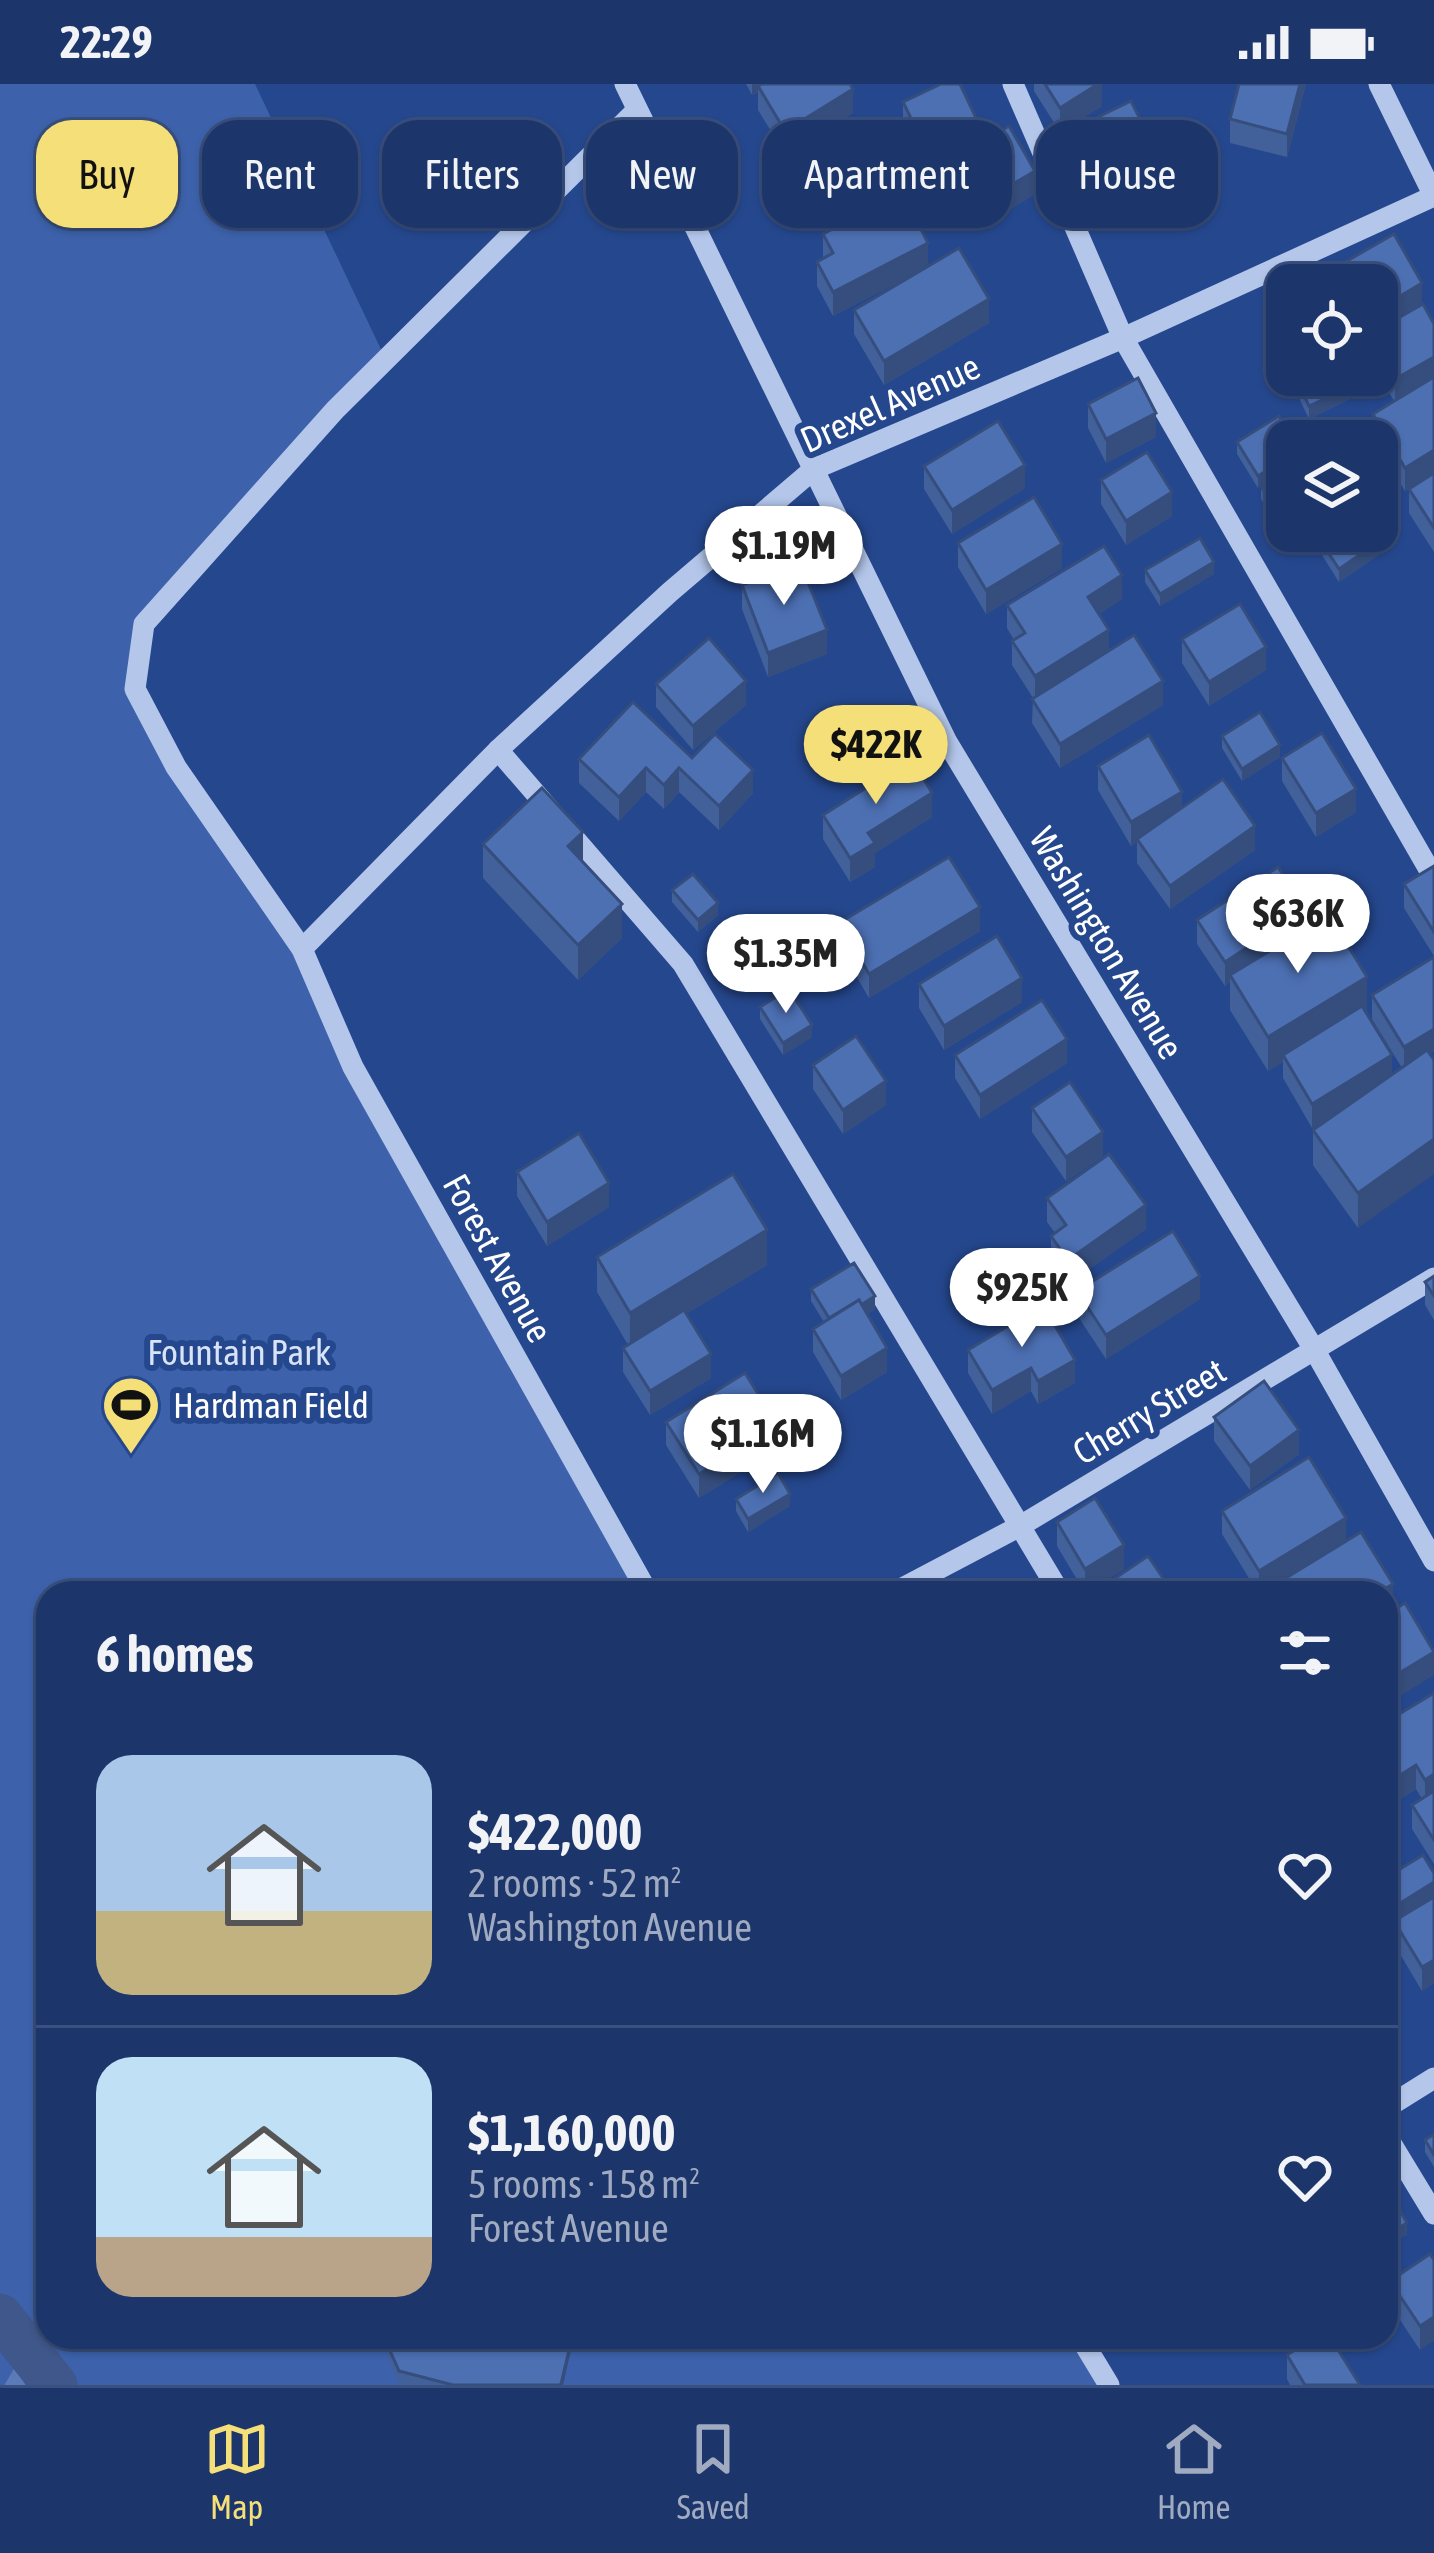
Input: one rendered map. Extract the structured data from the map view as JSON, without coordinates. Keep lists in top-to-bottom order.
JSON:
{
  "streets": {
    "street": [
      "Drexel Avenue",
      "Washington Avenue",
      "Forest Avenue",
      "Cherry Street"
    ]
  },
  "crossings": [
    ["Drexel Avenue", "Washington Avenue"],
    ["Drexel Avenue", "Forest Avenue"],
    ["Washington Avenue", "Forest Avenue"],
    ["Washington Avenue", "Cherry Street"]
  ],
  "parks": ["Fountain Park"],
  "places": {
    "sports": ["Hardman Field"]
  },
  "page": {
    "status": "22:29",
    "chip": [
      "Buy",
      "Rent",
      "Filters",
      "New",
      "Apartment",
      "House"
    ],
    "price": [
      "$1.19M",
      "$422K",
      "$636K",
      "$1.35M",
      "$925K",
      "$1.16M"
    ],
    "heading": "6 homes",
    "list": [
      {
        "name": "$422,000",
        "note": "2 rooms · 52 m² · Washington Avenue"
      },
      {
        "name": "$1,160,000",
        "note": "5 rooms · 158 m² · Forest Avenue"
      }
    ],
    "tabs": ["Map", "Saved", "Home"]
  }
}
